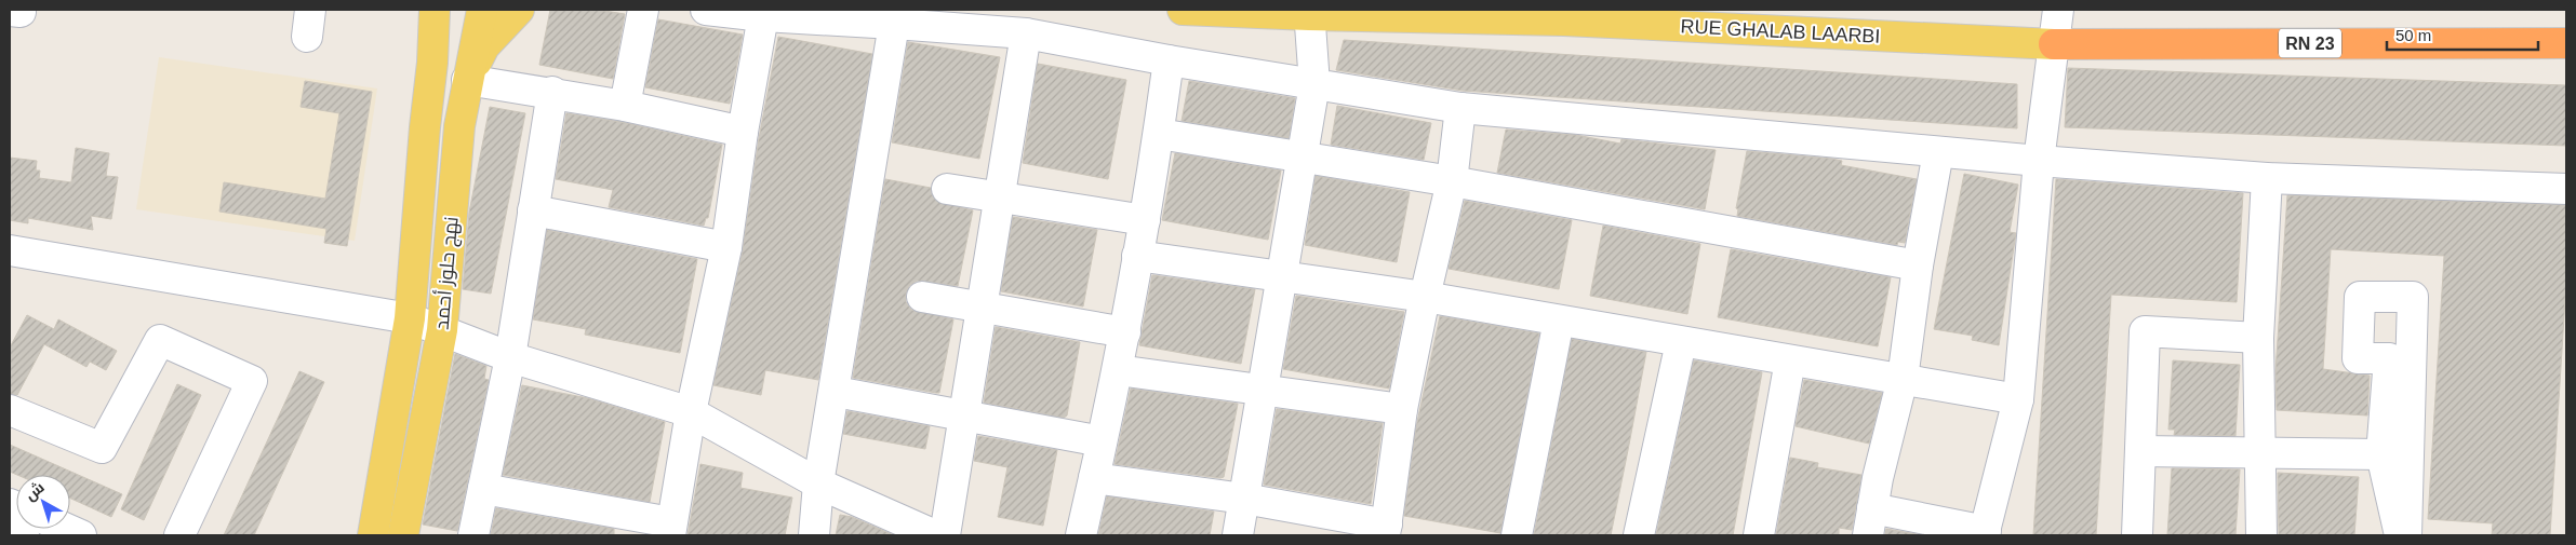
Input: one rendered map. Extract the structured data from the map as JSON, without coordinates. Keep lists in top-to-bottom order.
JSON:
{
  "streets": {
    "highway": ["RN 23"],
    "main road": ["RUE GHALAB LAARBI", "نهج حلوز أحمد"]
  },
  "crossings": [
    ["RUE GHALAB LAARBI", "RN 23"]
  ],
  "scale_bar": "50 m",
  "north": "top left"
}
